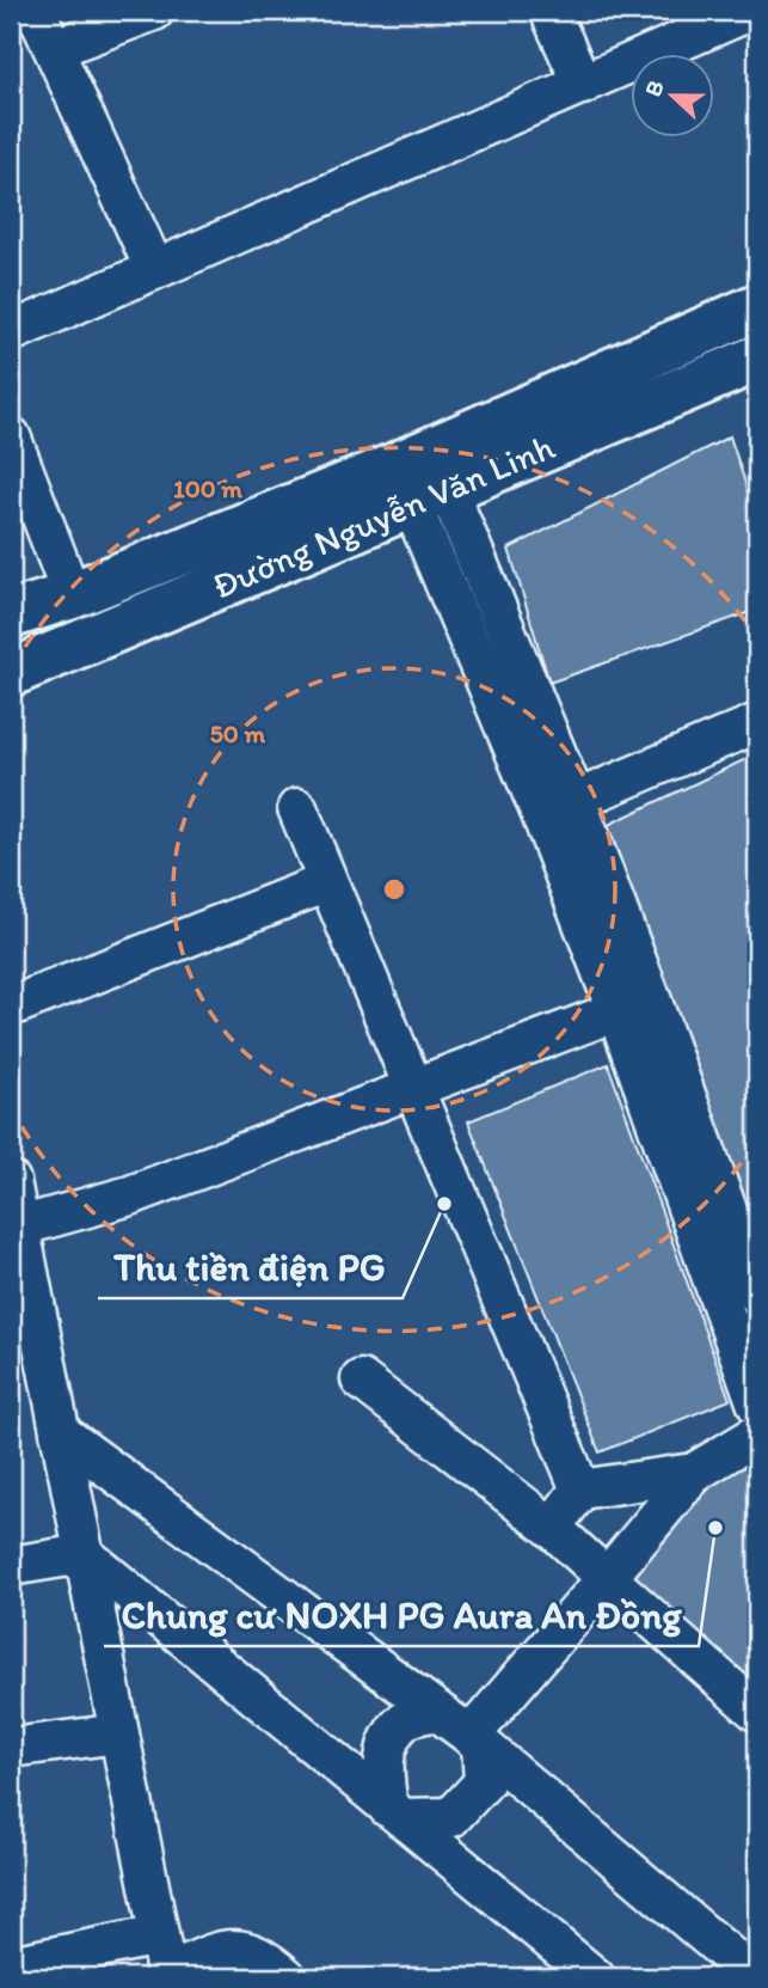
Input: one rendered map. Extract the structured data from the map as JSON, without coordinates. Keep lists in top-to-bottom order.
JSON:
{
  "streets": {
    "highway": ["Đường Nguyễn Văn Linh"]
  },
  "places": ["Thu tiền điện PG", "Chung cư NOXH PG Aura An Đồng"],
  "north": "left",
  "rings": ["100 m", "50 m"]
}
